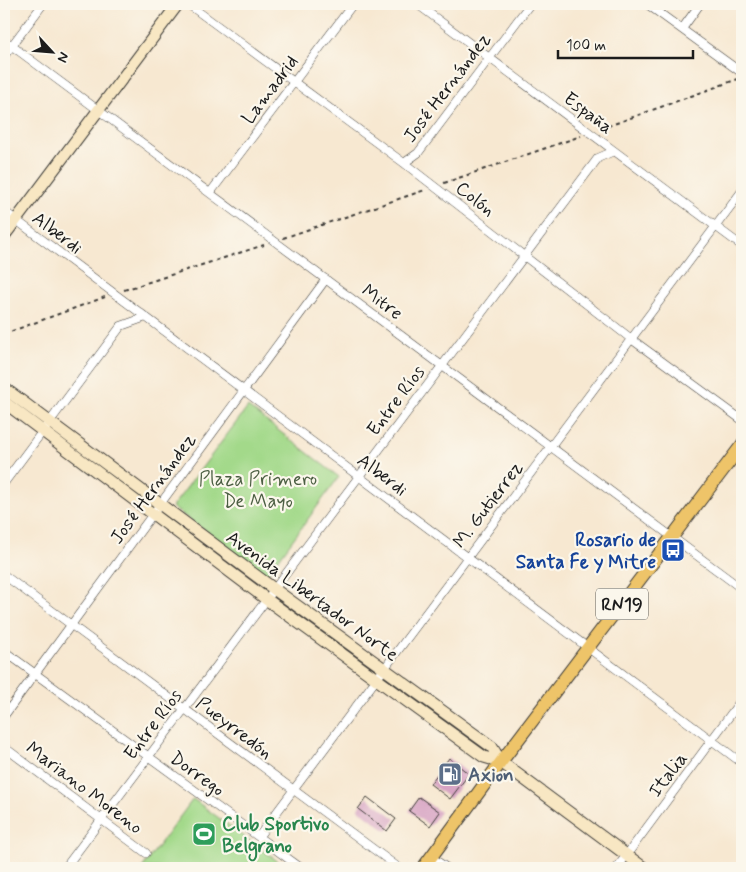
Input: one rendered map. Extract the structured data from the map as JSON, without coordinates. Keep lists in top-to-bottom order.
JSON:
{
  "streets": {
    "main road": ["Avenida Libertador Norte", "RN19"],
    "street": [
      "José Hernández",
      "Lamadrid",
      "España",
      "Colón",
      "Alberdi",
      "Mitre",
      "Entre Ríos",
      "M. Gutierrez",
      "Pueyrredón",
      "Dorrego",
      "Italia",
      "Mariano Moreno"
    ]
  },
  "crossings": [
    ["José Hernández", "España"],
    ["José Hernández", "Colón"],
    ["José Hernández", "Alberdi"],
    ["José Hernández", "Mitre"],
    ["José Hernández", "Avenida Libertador Norte"],
    ["José Hernández", "Pueyrredón"],
    ["José Hernández", "Dorrego"],
    ["Lamadrid", "Colón"],
    ["Lamadrid", "Mitre"],
    ["España", "Entre Ríos"],
    ["España", "M. Gutierrez"],
    ["Colón", "Entre Ríos"],
    ["Colón", "M. Gutierrez"],
    ["Alberdi", "Entre Ríos"],
    ["Alberdi", "M. Gutierrez"],
    ["Alberdi", "RN19"],
    ["Alberdi", "Italia"],
    ["Mitre", "Entre Ríos"],
    ["Mitre", "M. Gutierrez"],
    ["Mitre", "RN19"],
    ["Entre Ríos", "Avenida Libertador Norte"],
    ["Entre Ríos", "Pueyrredón"],
    ["Entre Ríos", "Dorrego"],
    ["Entre Ríos", "Mariano Moreno"],
    ["M. Gutierrez", "Avenida Libertador Norte"],
    ["M. Gutierrez", "Pueyrredón"],
    ["M. Gutierrez", "Dorrego"],
    ["Avenida Libertador Norte", "RN19"],
    ["Avenida Libertador Norte", "Italia"]
  ],
  "parks": ["Plaza Primero De Mayo"],
  "places": {
    "bus stop": ["Rosario de Santa Fe y Mitre"],
    "fuel station": ["Axion"],
    "sports": ["Club Sportivo Belgrano"]
  },
  "scale_bar": "100 m",
  "north": "bottom right"
}
